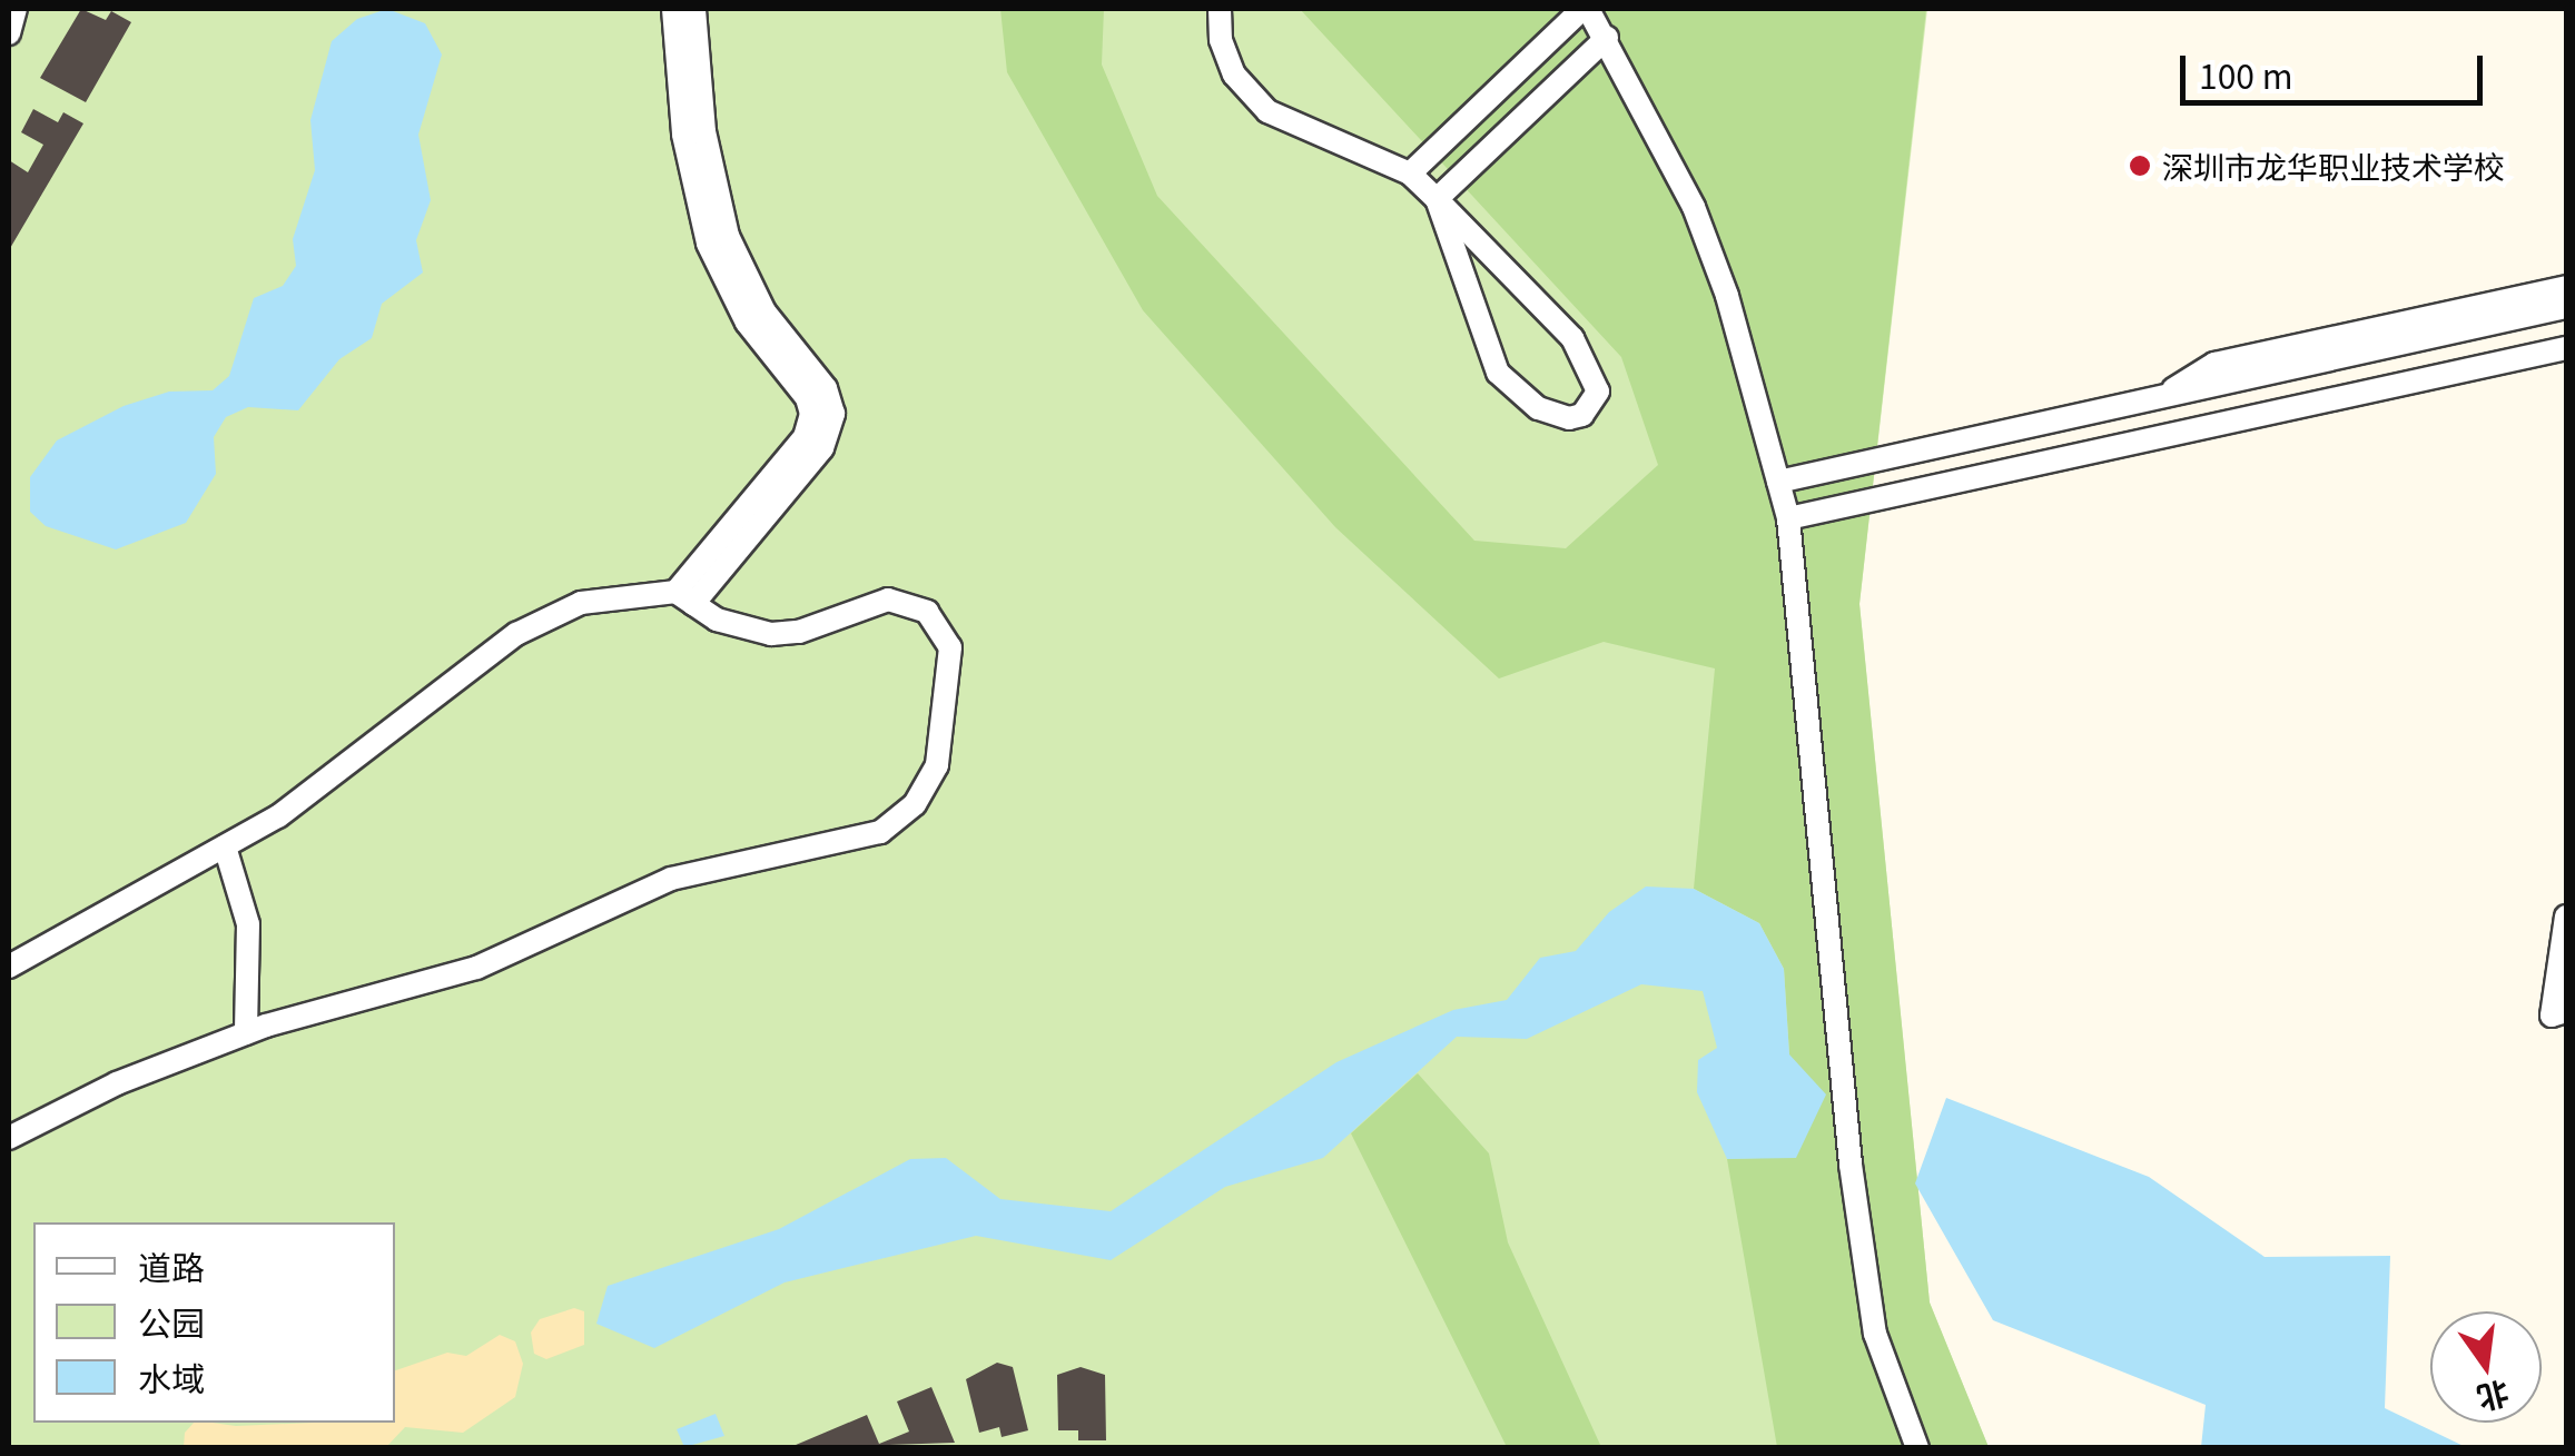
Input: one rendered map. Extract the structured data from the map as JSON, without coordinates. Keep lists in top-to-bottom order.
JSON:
{
  "places": ["深圳市龙华职业技术学校"],
  "legend": ["道路", "公园", "水域"],
  "scale_bar": "100 m",
  "north": "bottom"
}
